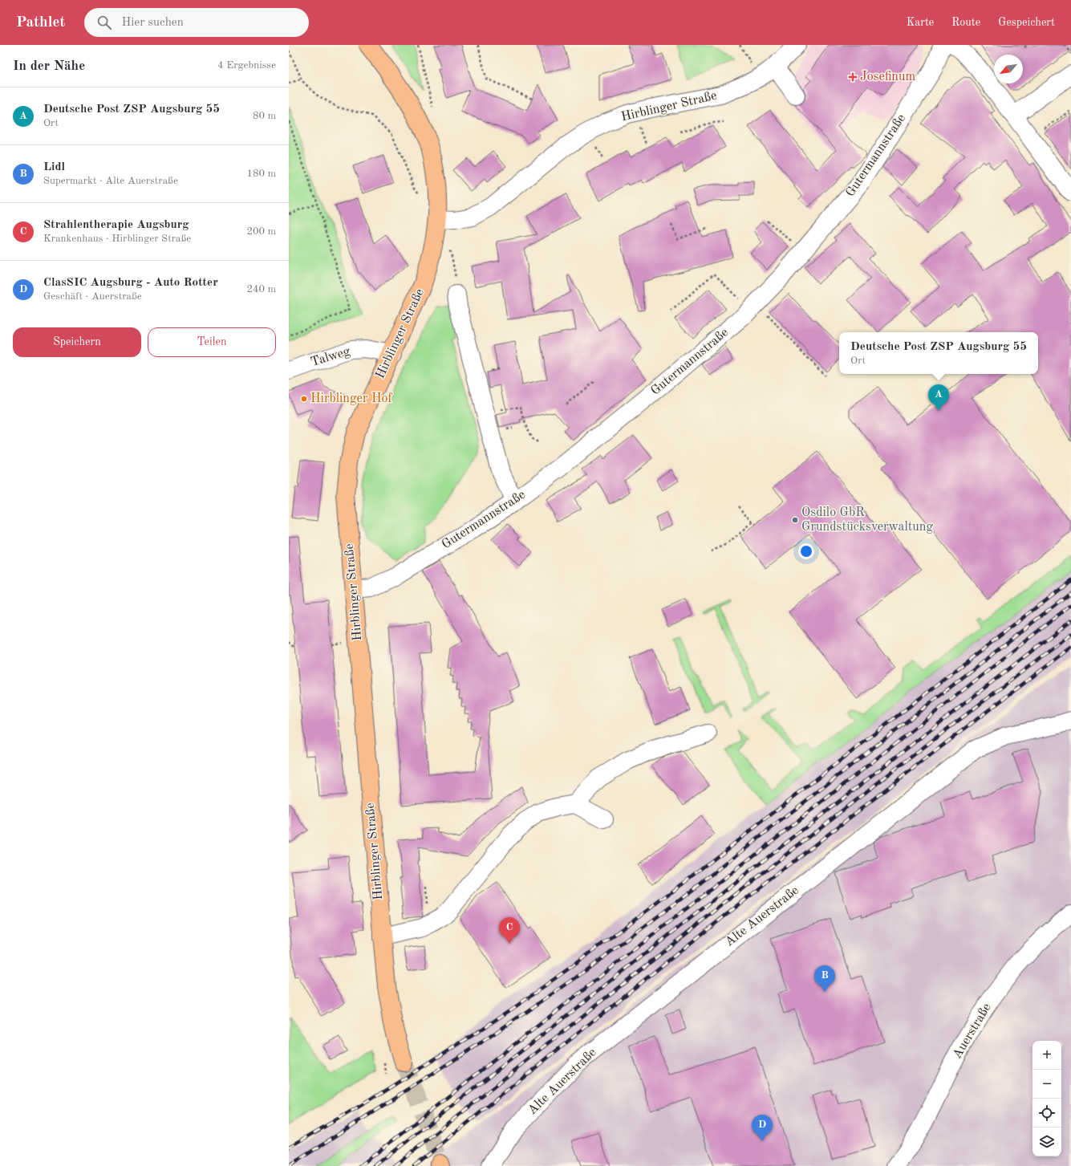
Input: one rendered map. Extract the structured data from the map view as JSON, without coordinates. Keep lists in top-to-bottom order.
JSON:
{
  "streets": {
    "main road": ["Hirblinger Straße"],
    "street": [
      "Gutermannstraße",
      "Talweg",
      "Alte Auerstraße",
      "Auerstraße"
    ]
  },
  "crossings": [
    ["Hirblinger Straße", "Gutermannstraße"],
    ["Hirblinger Straße", "Talweg"]
  ],
  "places": {
    "health": ["Josefinum"],
    "other": ["Hirblinger Hof", "Osdilo GbR Grundstücksverwaltung"]
  },
  "north": "bottom left",
  "page": {
    "header": "Pathlet",
    "search": "Hier suchen",
    "nav": ["Karte", "Route", "Gespeichert"],
    "heading": ["In der Nähe", "4 Ergebnisse"],
    "list": [
      {
        "mark": "A",
        "name": "Deutsche Post ZSP Augsburg 55",
        "note": "Ort",
        "value": "80 m"
      },
      {
        "mark": "B",
        "name": "Lidl",
        "note": "Supermarkt · Alte Auerstraße",
        "value": "180 m"
      },
      {
        "mark": "C",
        "name": "Strahlentherapie Augsburg",
        "note": "Krankenhaus · Hirblinger Straße",
        "value": "200 m"
      },
      {
        "mark": "D",
        "name": "ClasSIC Augsburg - Auto Rotter",
        "note": "Geschäft · Auerstraße",
        "value": "240 m"
      }
    ],
    "buttons": ["Speichern", "Teilen"],
    "popup": ["Deutsche Post ZSP Augsburg 55", "Ort"],
    "pins": [
      "A",
      "C",
      "B",
      "D"
    ],
    "map_buttons": ["+", "−"]
  }
}
